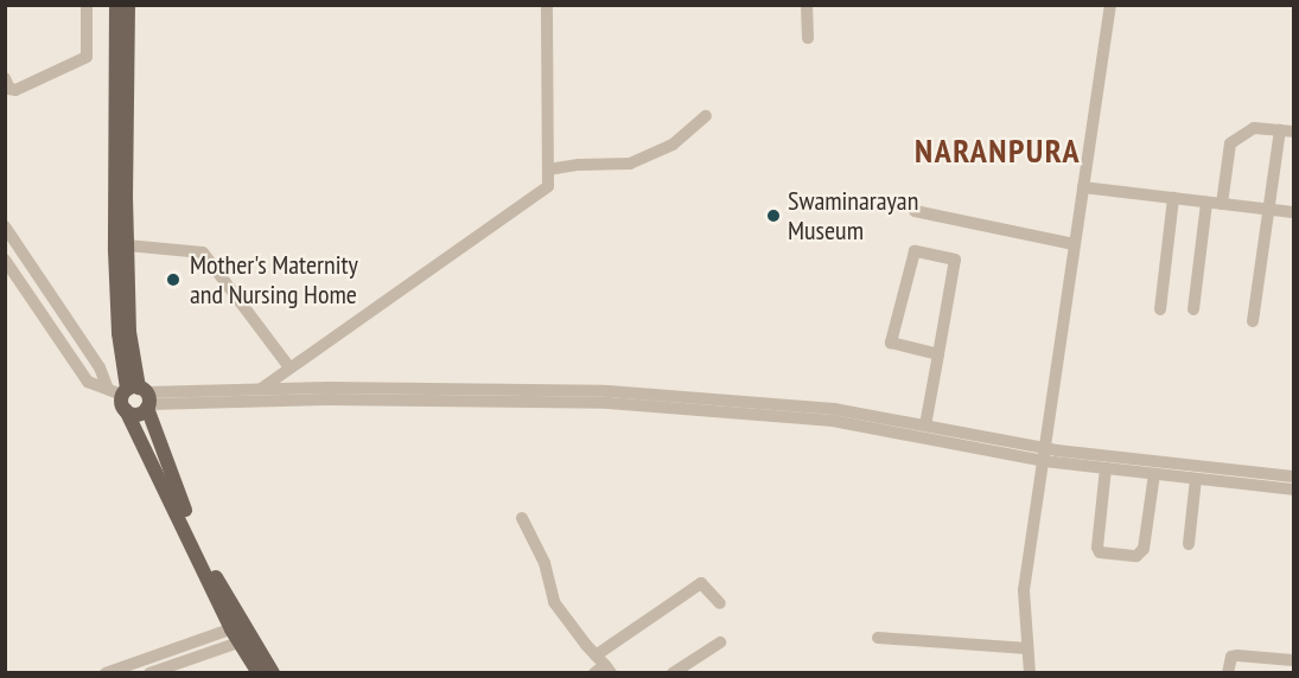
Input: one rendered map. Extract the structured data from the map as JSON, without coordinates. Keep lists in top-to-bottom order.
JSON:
{
  "districts": ["NARANPURA"],
  "places": ["Swaminarayan Museum", "Mother's Maternity and Nursing Home"]
}
